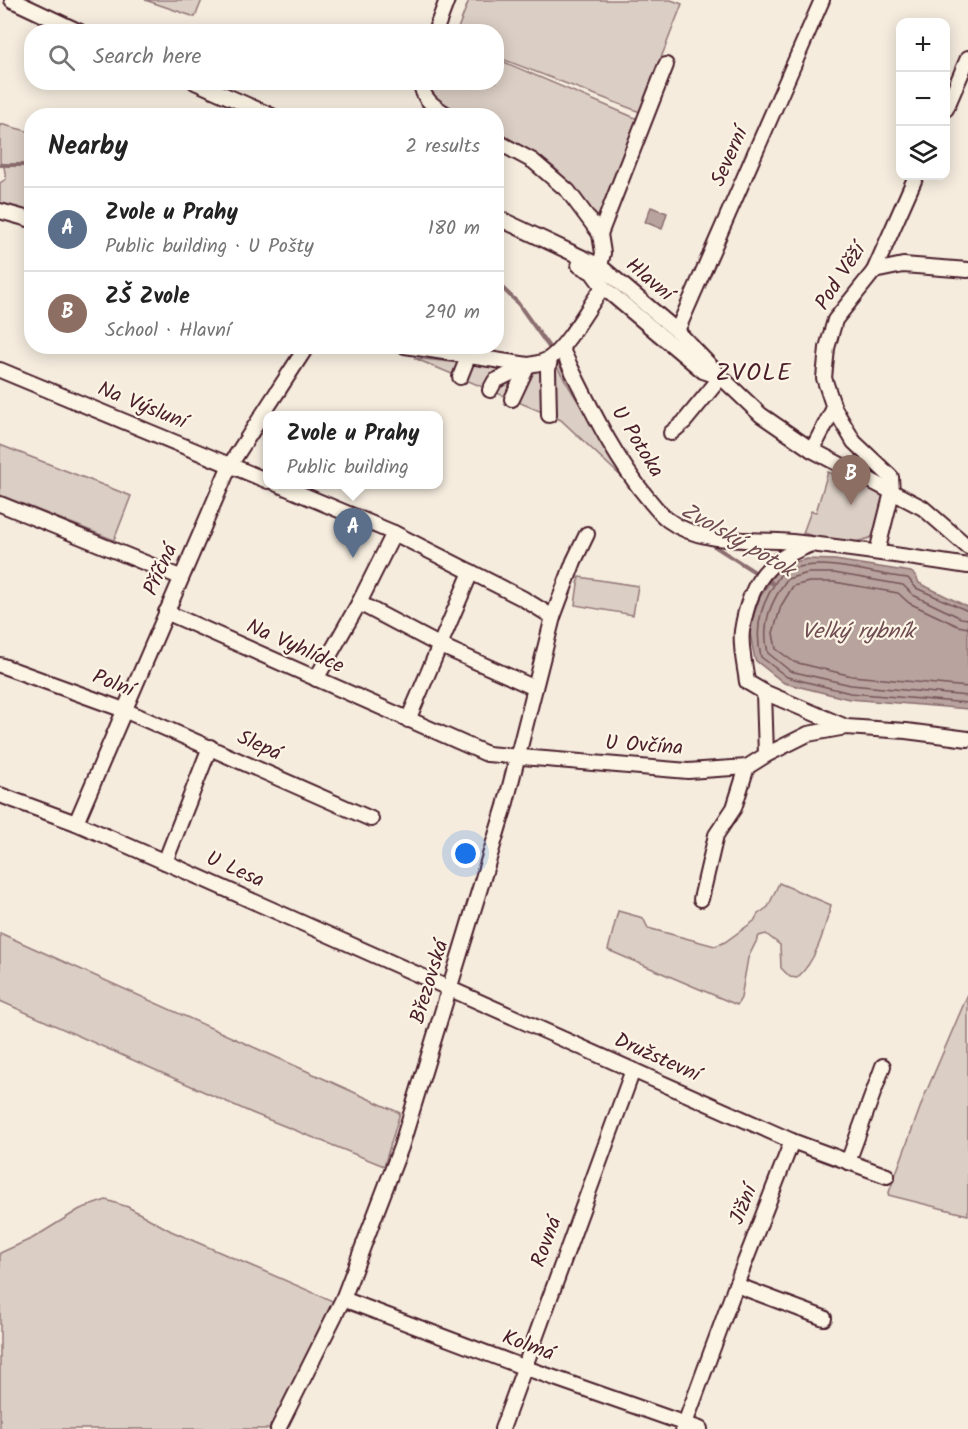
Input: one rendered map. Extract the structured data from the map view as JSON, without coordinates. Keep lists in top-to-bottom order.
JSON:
{
  "streets": {
    "street": [
      "Severní",
      "Pod Věží",
      "Hlavní",
      "Na Výsluní",
      "U Potoka",
      "Příčná",
      "Na Vyhlídce",
      "Polní",
      "Slepá",
      "U Ovčína",
      "U Lesa",
      "Březovská",
      "Družstevní",
      "Jižní",
      "Rovná",
      "Kolmá"
    ]
  },
  "crossings": [
    ["Severní", "Hlavní"],
    ["Pod Věží", "Hlavní"],
    ["Na Výsluní", "Příčná"],
    ["Příčná", "Na Vyhlídce"],
    ["Příčná", "Polní"],
    ["Příčná", "U Lesa"],
    ["Na Vyhlídce", "U Ovčína"],
    ["Na Vyhlídce", "Březovská"],
    ["Polní", "Slepá"],
    ["Slepá", "U Lesa"],
    ["U Ovčína", "Březovská"],
    ["U Lesa", "Březovská"],
    ["U Lesa", "Družstevní"],
    ["Březovská", "Družstevní"],
    ["Březovská", "Kolmá"],
    ["Družstevní", "Jižní"],
    ["Družstevní", "Rovná"],
    ["Jižní", "Kolmá"],
    ["Rovná", "Kolmá"]
  ],
  "districts": ["ZVOLE"],
  "water": ["Zvolský potok", "Velký rybník"],
  "page": {
    "map_buttons": ["+", "−"],
    "search": "Search here",
    "heading": ["Nearby", "2 results"],
    "list": [
      {
        "mark": "A",
        "name": "Zvole u Prahy",
        "note": "Public building · U Pošty",
        "value": "180 m"
      },
      {
        "mark": "B",
        "name": "ZŠ Zvole",
        "note": "School · Hlavní",
        "value": "290 m"
      }
    ],
    "popup": ["Zvole u Prahy", "Public building"],
    "pins": ["B", "A"]
  }
}
